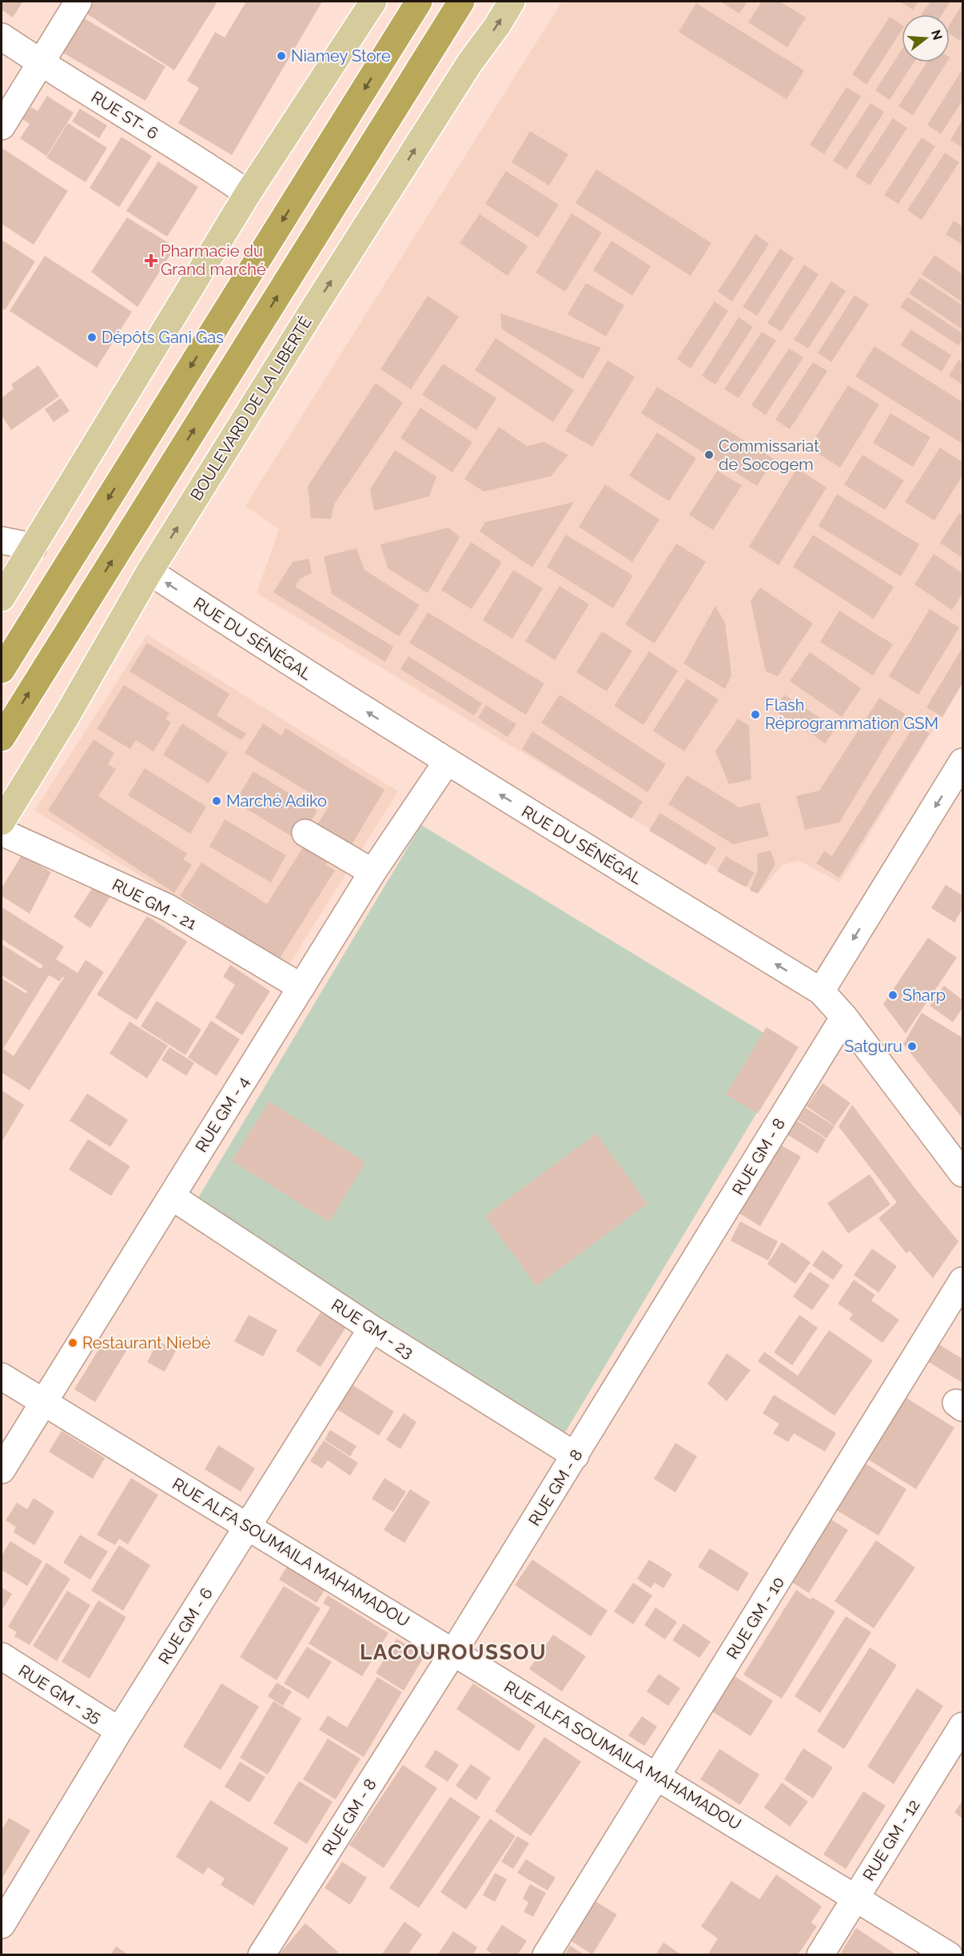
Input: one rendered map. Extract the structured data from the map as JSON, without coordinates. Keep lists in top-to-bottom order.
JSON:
{
  "streets": {
    "main road": ["BOULEVARD DE LA LIBERTÉ"],
    "street": [
      "RUE ST- 6",
      "RUE DU SÉNÉGAL",
      "RUE GM - 21",
      "RUE GM - 4",
      "RUE GM - 8",
      "RUE GM - 23",
      "RUE ALFA SOUMAILA MAHAMADOU",
      "RUE GM - 10",
      "RUE GM - 6",
      "RUE GM - 35",
      "RUE GM - 12"
    ]
  },
  "crossings": [
    ["BOULEVARD DE LA LIBERTÉ", "RUE DU SÉNÉGAL"],
    ["RUE DU SÉNÉGAL", "RUE GM - 4"],
    ["RUE DU SÉNÉGAL", "RUE GM - 8"],
    ["RUE GM - 21", "RUE GM - 4"],
    ["RUE GM - 4", "RUE GM - 23"],
    ["RUE GM - 4", "RUE ALFA SOUMAILA MAHAMADOU"],
    ["RUE GM - 8", "RUE GM - 23"],
    ["RUE GM - 8", "RUE ALFA SOUMAILA MAHAMADOU"],
    ["RUE GM - 23", "RUE GM - 6"],
    ["RUE ALFA SOUMAILA MAHAMADOU", "RUE GM - 10"],
    ["RUE ALFA SOUMAILA MAHAMADOU", "RUE GM - 6"],
    ["RUE ALFA SOUMAILA MAHAMADOU", "RUE GM - 12"],
    ["RUE GM - 6", "RUE GM - 35"]
  ],
  "one_way": ["RUE DU SÉNÉGAL"],
  "districts": ["LACOUROUSSOU"],
  "places": {
    "other": [
      "Niamey Store",
      "Dépôts Gani Gas",
      "Commissariat de Socogem",
      "Flash Réprogrammation GSM",
      "Marché Adiko",
      "Sharp",
      "Satguru",
      "Restaurant Niebé"
    ],
    "health": ["Pharmacie du Grand marché"]
  },
  "north": "right"
}
